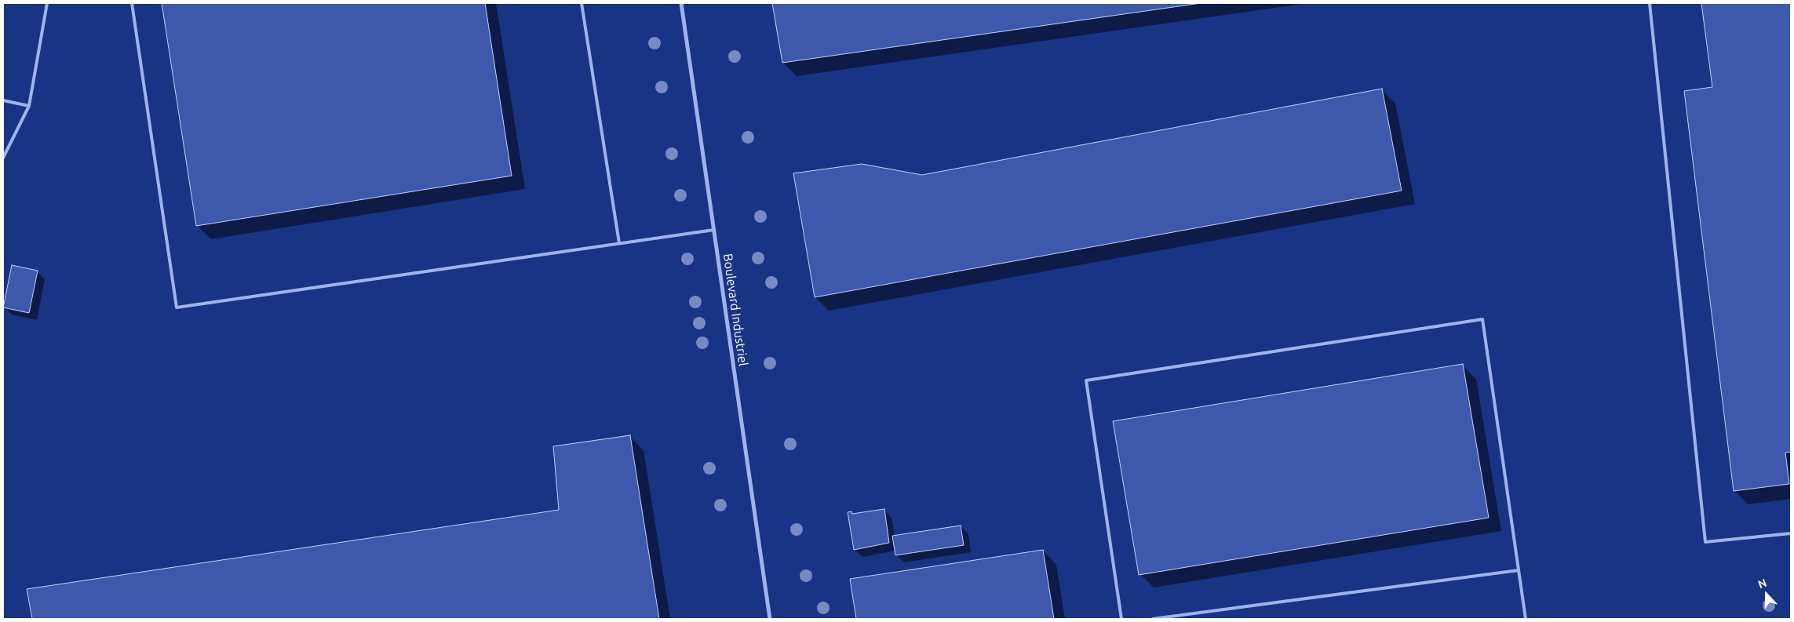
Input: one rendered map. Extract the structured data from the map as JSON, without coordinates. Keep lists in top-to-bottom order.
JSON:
{
  "streets": {
    "street": ["Boulevard Industriel"]
  },
  "north": "top"
}
